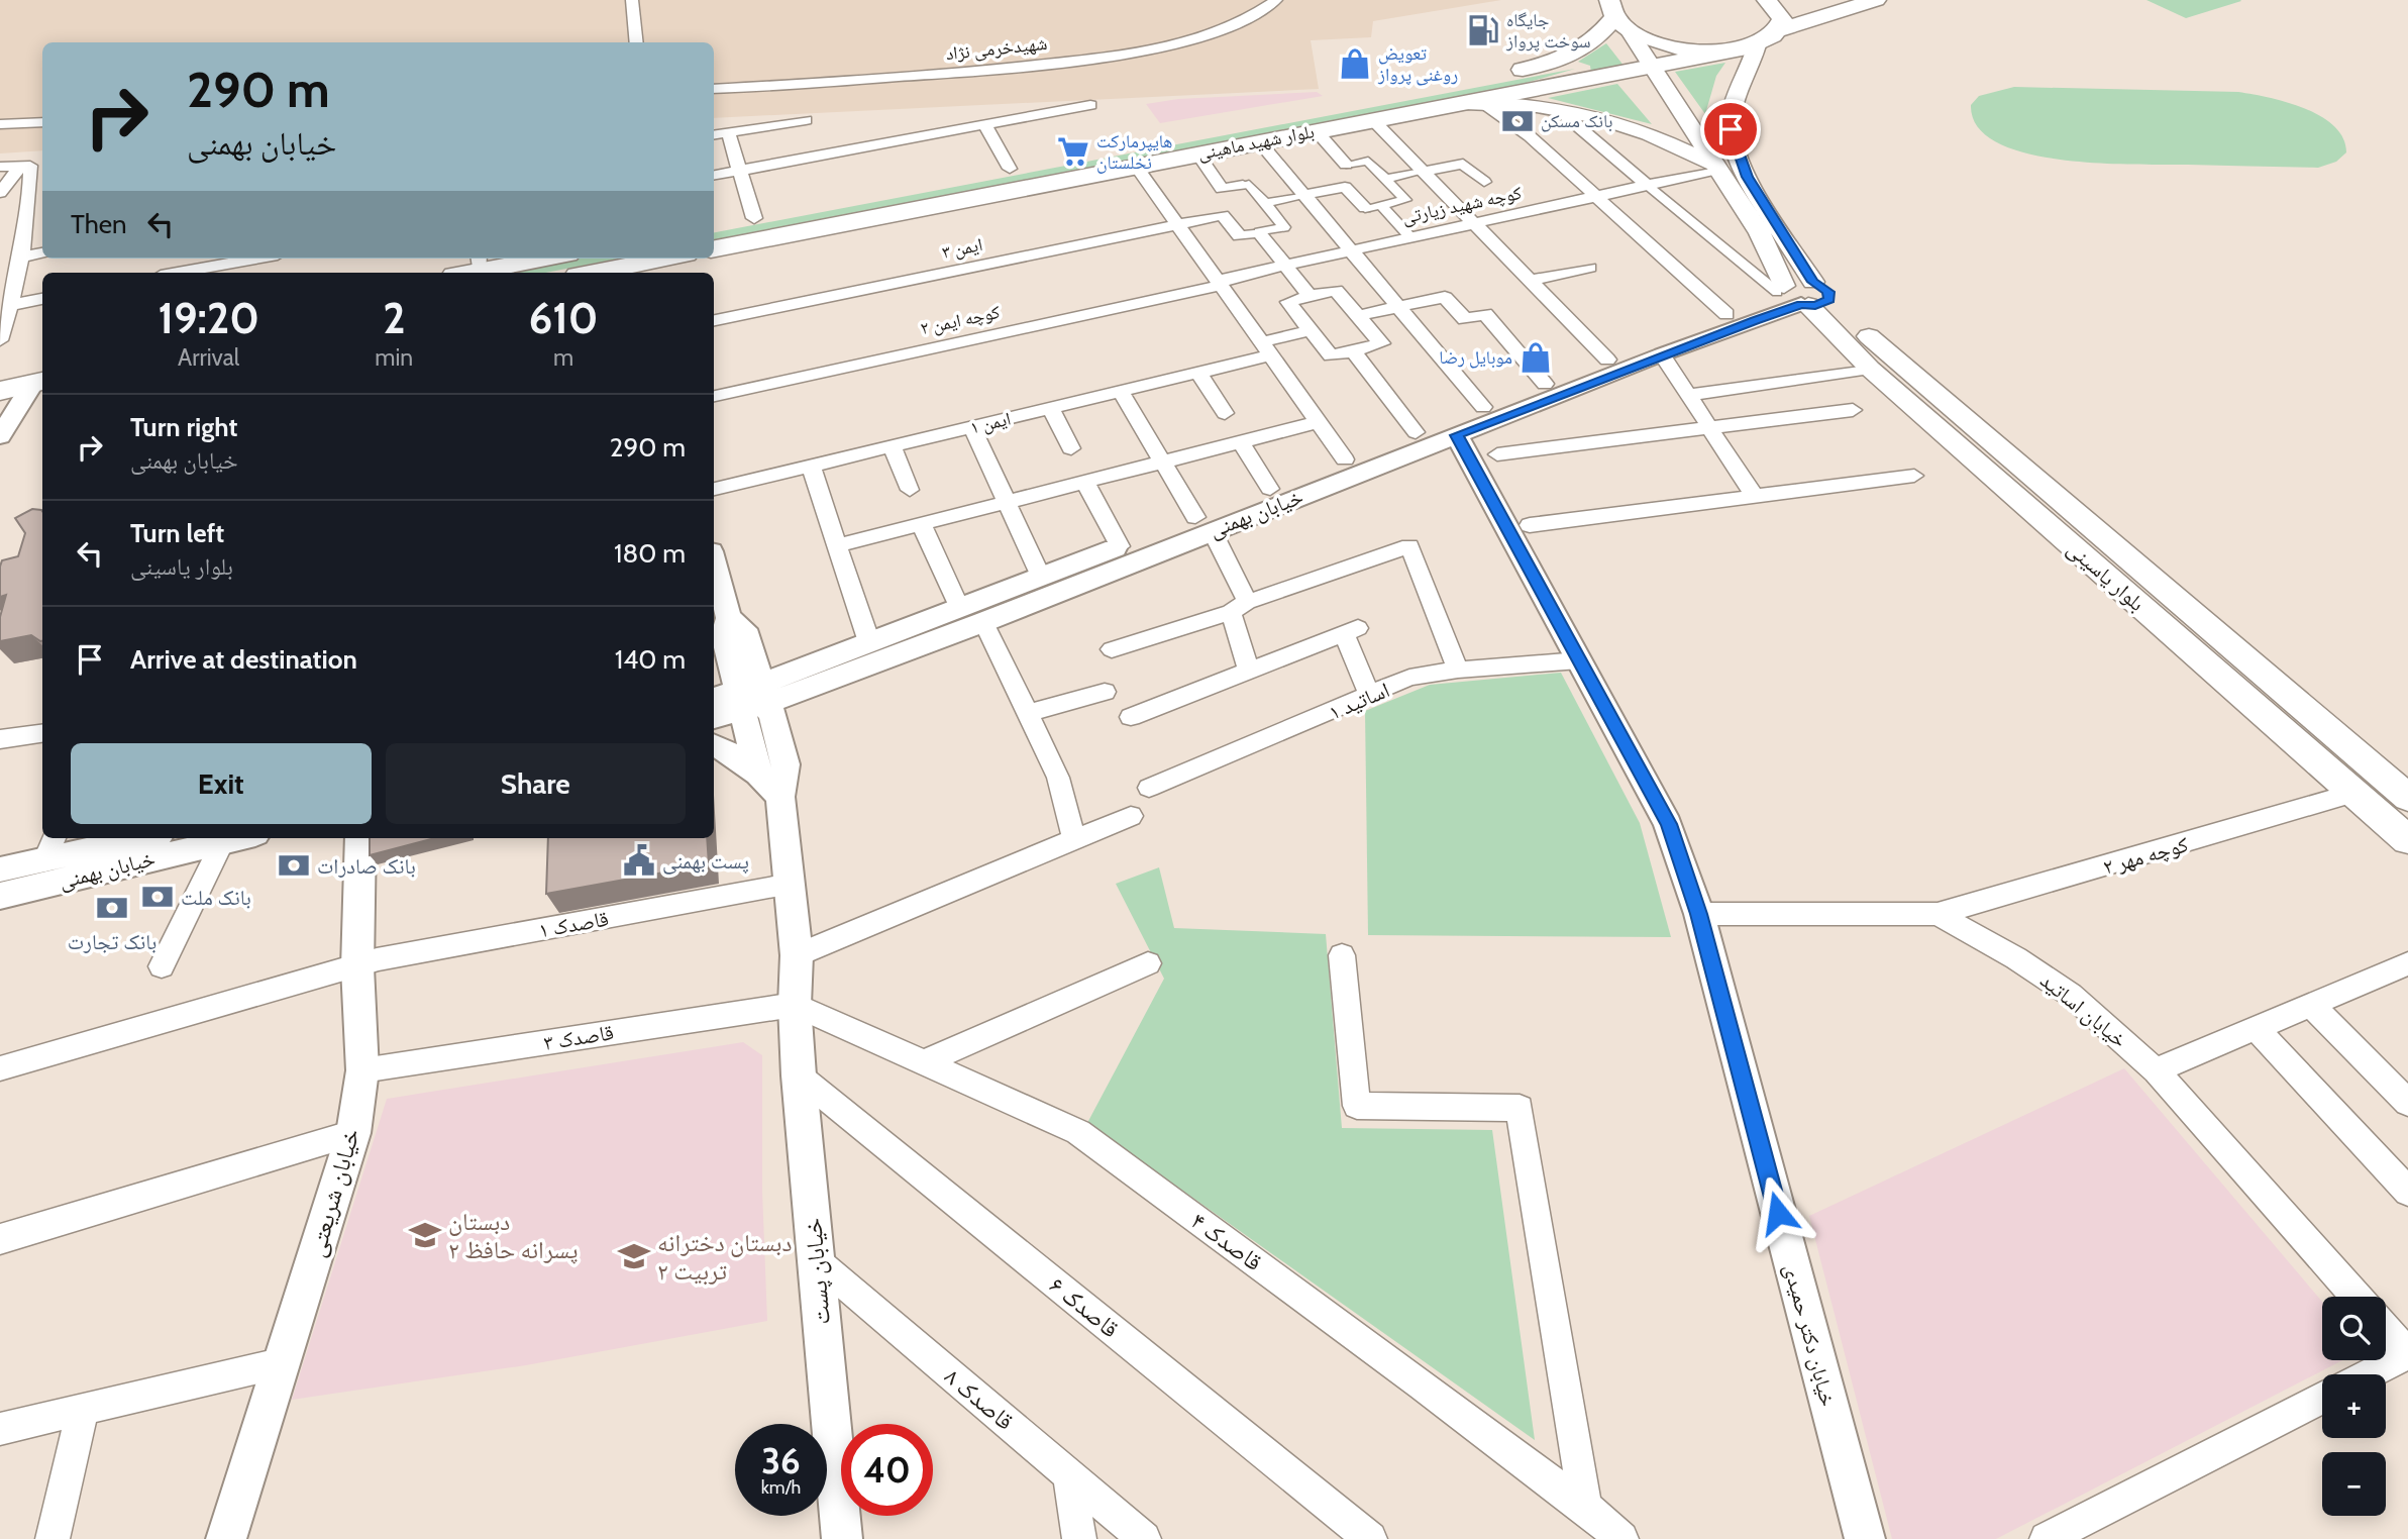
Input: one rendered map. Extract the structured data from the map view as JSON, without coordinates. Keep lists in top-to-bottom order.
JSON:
{
  "streets": {
    "main road": ["بلوار شهید ماهینی", "بلوار یاسینی"],
    "street": [
      "شهیدخرمی نژاد",
      "کوچه شهید زیارتی",
      "ایمن ۳",
      "کوچه ایمن ۲",
      "ایمن ۱",
      "خیابان بهمنی",
      "اساتید ۱",
      "کوچه مهر ۲",
      "قاصدک ۱",
      "خیابان اساتید",
      "قاصدک ۳",
      "خیابان شریعتی",
      "قاصدک ۴",
      "خیابان پست",
      "قاصدک ۶",
      "خیابان دکتر حمیدی",
      "قاصدک ۸"
    ]
  },
  "crossings": [
    ["بلوار شهید ماهینی", "بلوار یاسینی"],
    ["کوچه شهید زیارتی", "کوچه ایمن ۲"],
    ["کوچه شهید زیارتی", "بلوار یاسینی"],
    ["خیابان بهمنی", "بلوار یاسینی"],
    ["خیابان بهمنی", "خیابان دکتر حمیدی"],
    ["بلوار یاسینی", "کوچه مهر ۲"],
    ["اساتید ۱", "خیابان دکتر حمیدی"],
    ["کوچه مهر ۲", "خیابان اساتید"],
    ["قاصدک ۱", "خیابان شریعتی"],
    ["خیابان اساتید", "خیابان دکتر حمیدی"],
    ["قاصدک ۳", "خیابان شریعتی"],
    ["قاصدک ۳", "قاصدک ۴"],
    ["قاصدک ۳", "خیابان پست"],
    ["قاصدک ۴", "خیابان پست"],
    ["خیابان پست", "قاصدک ۶"],
    ["خیابان پست", "قاصدک ۸"]
  ],
  "places": {
    "fuel station": ["جایگاه سوخت پرواز"],
    "shop": ["تعویض روغنی پرواز", "موبایل رضا"],
    "bank": [
      "بانک مسکن",
      "بانک صادرات",
      "بانک ملت",
      "بانک تجارت"
    ],
    "supermarket": ["هایپرمارکت نخلستان"],
    "public building": ["پست بهمنی"],
    "school or university": ["دبستان پسرانه حافظ ۲", "دبستان دخترانه تربیت ۲"]
  },
  "page": {
    "turn": ["290 m", "خیابان بهمنی"],
    "then": "Then",
    "eta": [
      "19:20",
      "Arrival",
      "2",
      "min",
      "610",
      "m"
    ],
    "list": [
      {
        "name": "Turn right",
        "note": "خیابان بهمنی",
        "value": "290 m"
      },
      {
        "name": "Turn left",
        "note": "بلوار یاسینی",
        "value": "180 m"
      },
      {
        "name": "Arrive at destination",
        "value": "140 m"
      }
    ],
    "buttons": ["Exit", "Share"],
    "map_buttons": ["+", "−"],
    "speed": "36 km/h",
    "limit": "40"
  }
}
